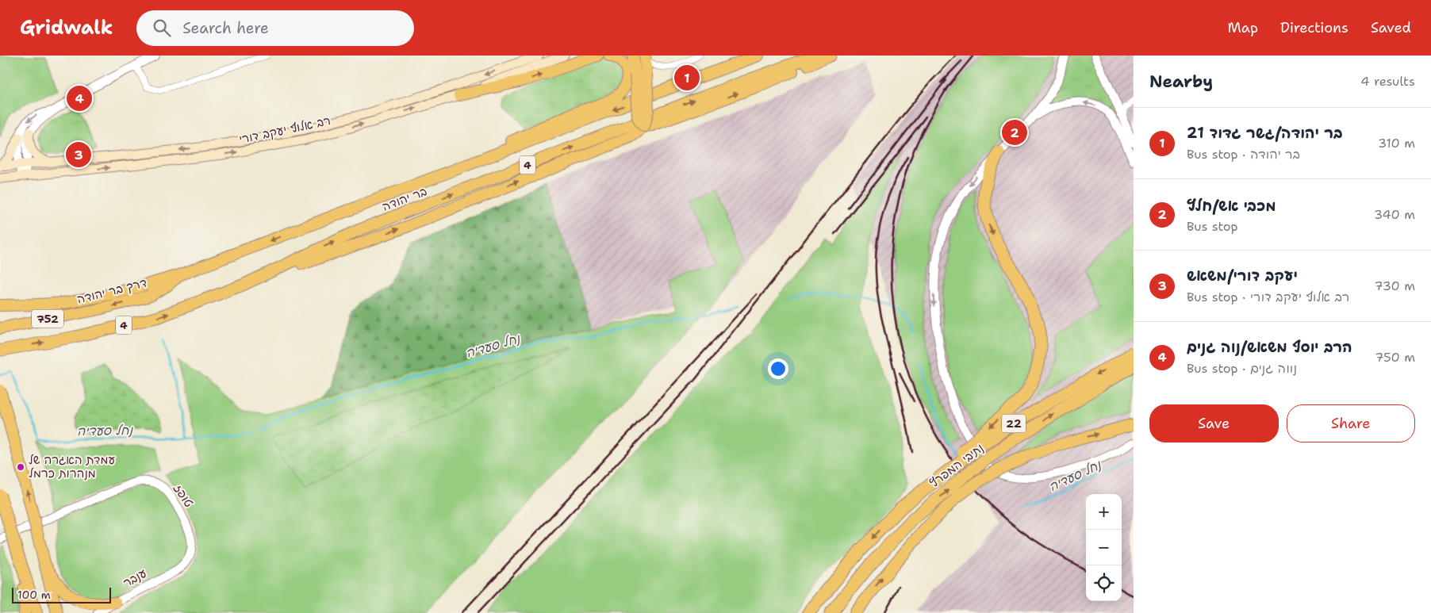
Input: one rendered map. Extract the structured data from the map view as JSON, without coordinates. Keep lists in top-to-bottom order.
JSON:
{
  "streets": {
    "highway": [
      "4",
      "בר יהודה",
      "דרך בר יהודה",
      "752",
      "22",
      "נתיבי המפרץ"
    ],
    "main road": ["רב אלוף יעקב דורי"],
    "street": ["טופז", "ענבר"]
  },
  "crossings": [
    ["4", "בר יהודה"],
    ["4", "דרך בר יהודה"],
    ["בר יהודה", "דרך בר יהודה"],
    ["טופז", "ענבר"]
  ],
  "water": ["נחל סעדיה"],
  "places": ["עמדת האגרה של מנהרות כרמל"],
  "scale_bar": "100 m",
  "page": {
    "header": "Gridwalk",
    "search": "Search here",
    "nav": ["Map", "Directions", "Saved"],
    "heading": ["Nearby", "4 results"],
    "pins": [
      "1",
      "4",
      "2",
      "3"
    ],
    "list": [
      {
        "mark": "1",
        "name": "בר יהודה/גשר גדוד 21",
        "note": "Bus stop · בר יהודה",
        "value": "310 m"
      },
      {
        "mark": "2",
        "name": "מכבי אש/חלץ",
        "note": "Bus stop",
        "value": "340 m"
      },
      {
        "mark": "3",
        "name": "יעקב דורי/משאש",
        "note": "Bus stop · רב אלוף יעקב דורי",
        "value": "730 m"
      },
      {
        "mark": "4",
        "name": "הרב יוסף משאש/נוה גנים",
        "note": "Bus stop · נווה גנים",
        "value": "750 m"
      }
    ],
    "buttons": ["Save", "Share"],
    "map_buttons": ["+", "−"],
    "scale": "100 m"
  }
}
